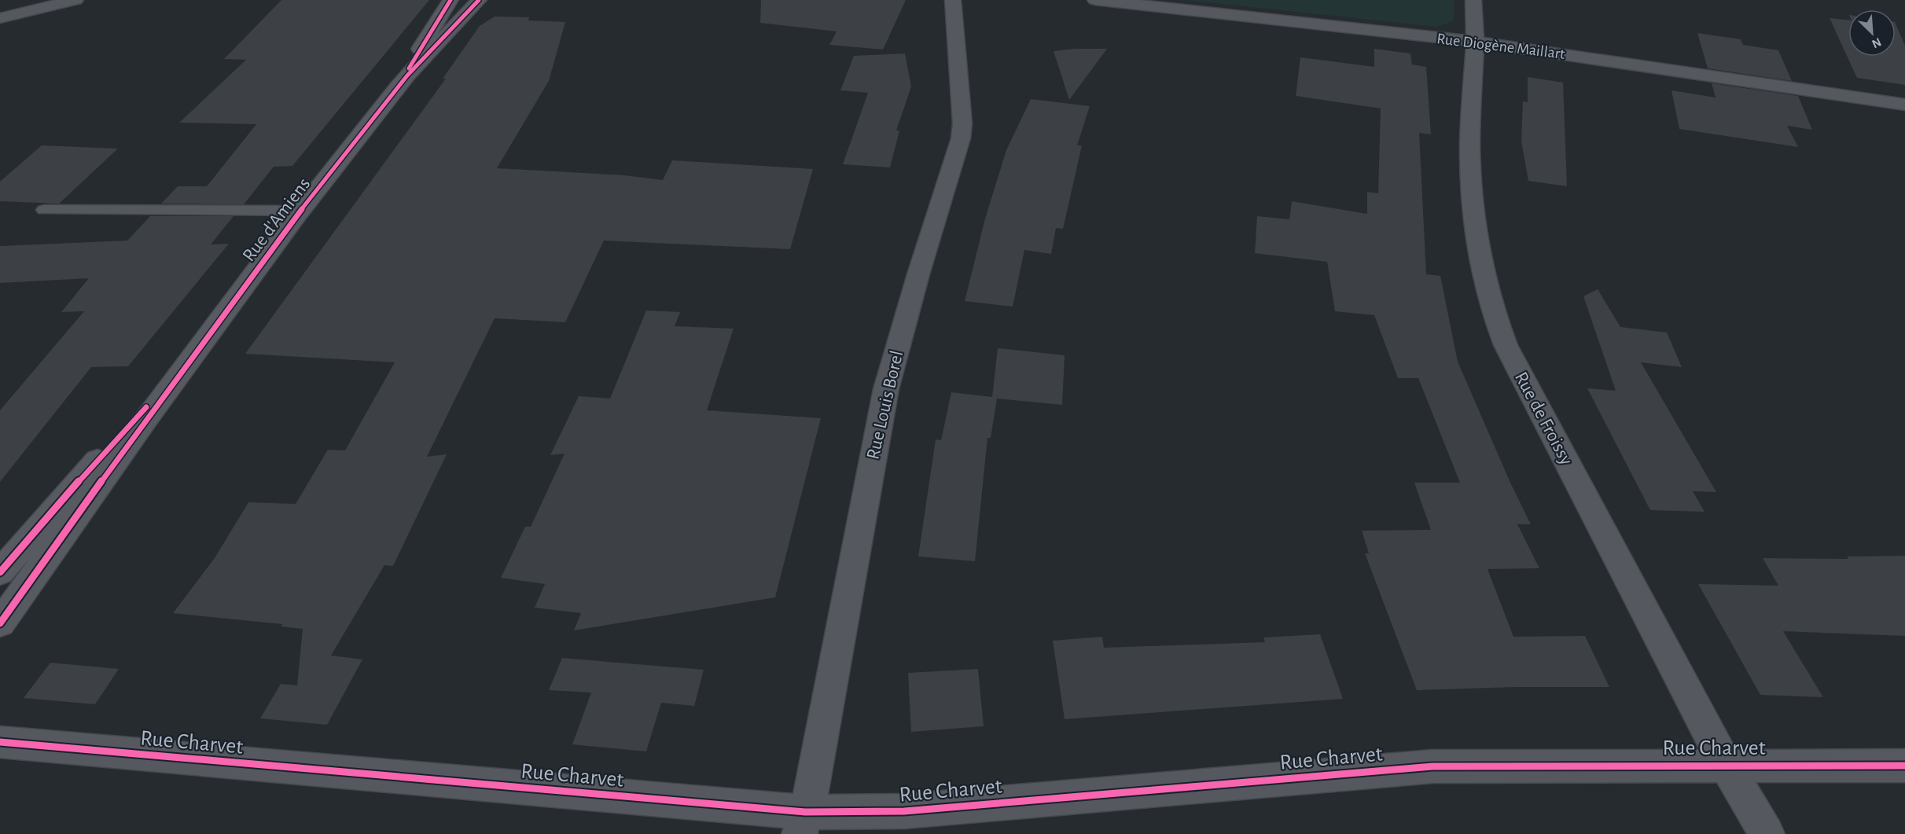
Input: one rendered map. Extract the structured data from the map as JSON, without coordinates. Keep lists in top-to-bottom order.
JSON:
{
  "streets": {
    "main road": ["Rue d'Amiens"],
    "street": [
      "Rue Diogène Maillart",
      "Rue Louis Borel",
      "Rue de Froissy",
      "Rue Charvet"
    ]
  },
  "crossings": [
    ["Rue Diogène Maillart", "Rue de Froissy"],
    ["Rue Louis Borel", "Rue Charvet"],
    ["Rue de Froissy", "Rue Charvet"]
  ],
  "north": "bottom right"
}
